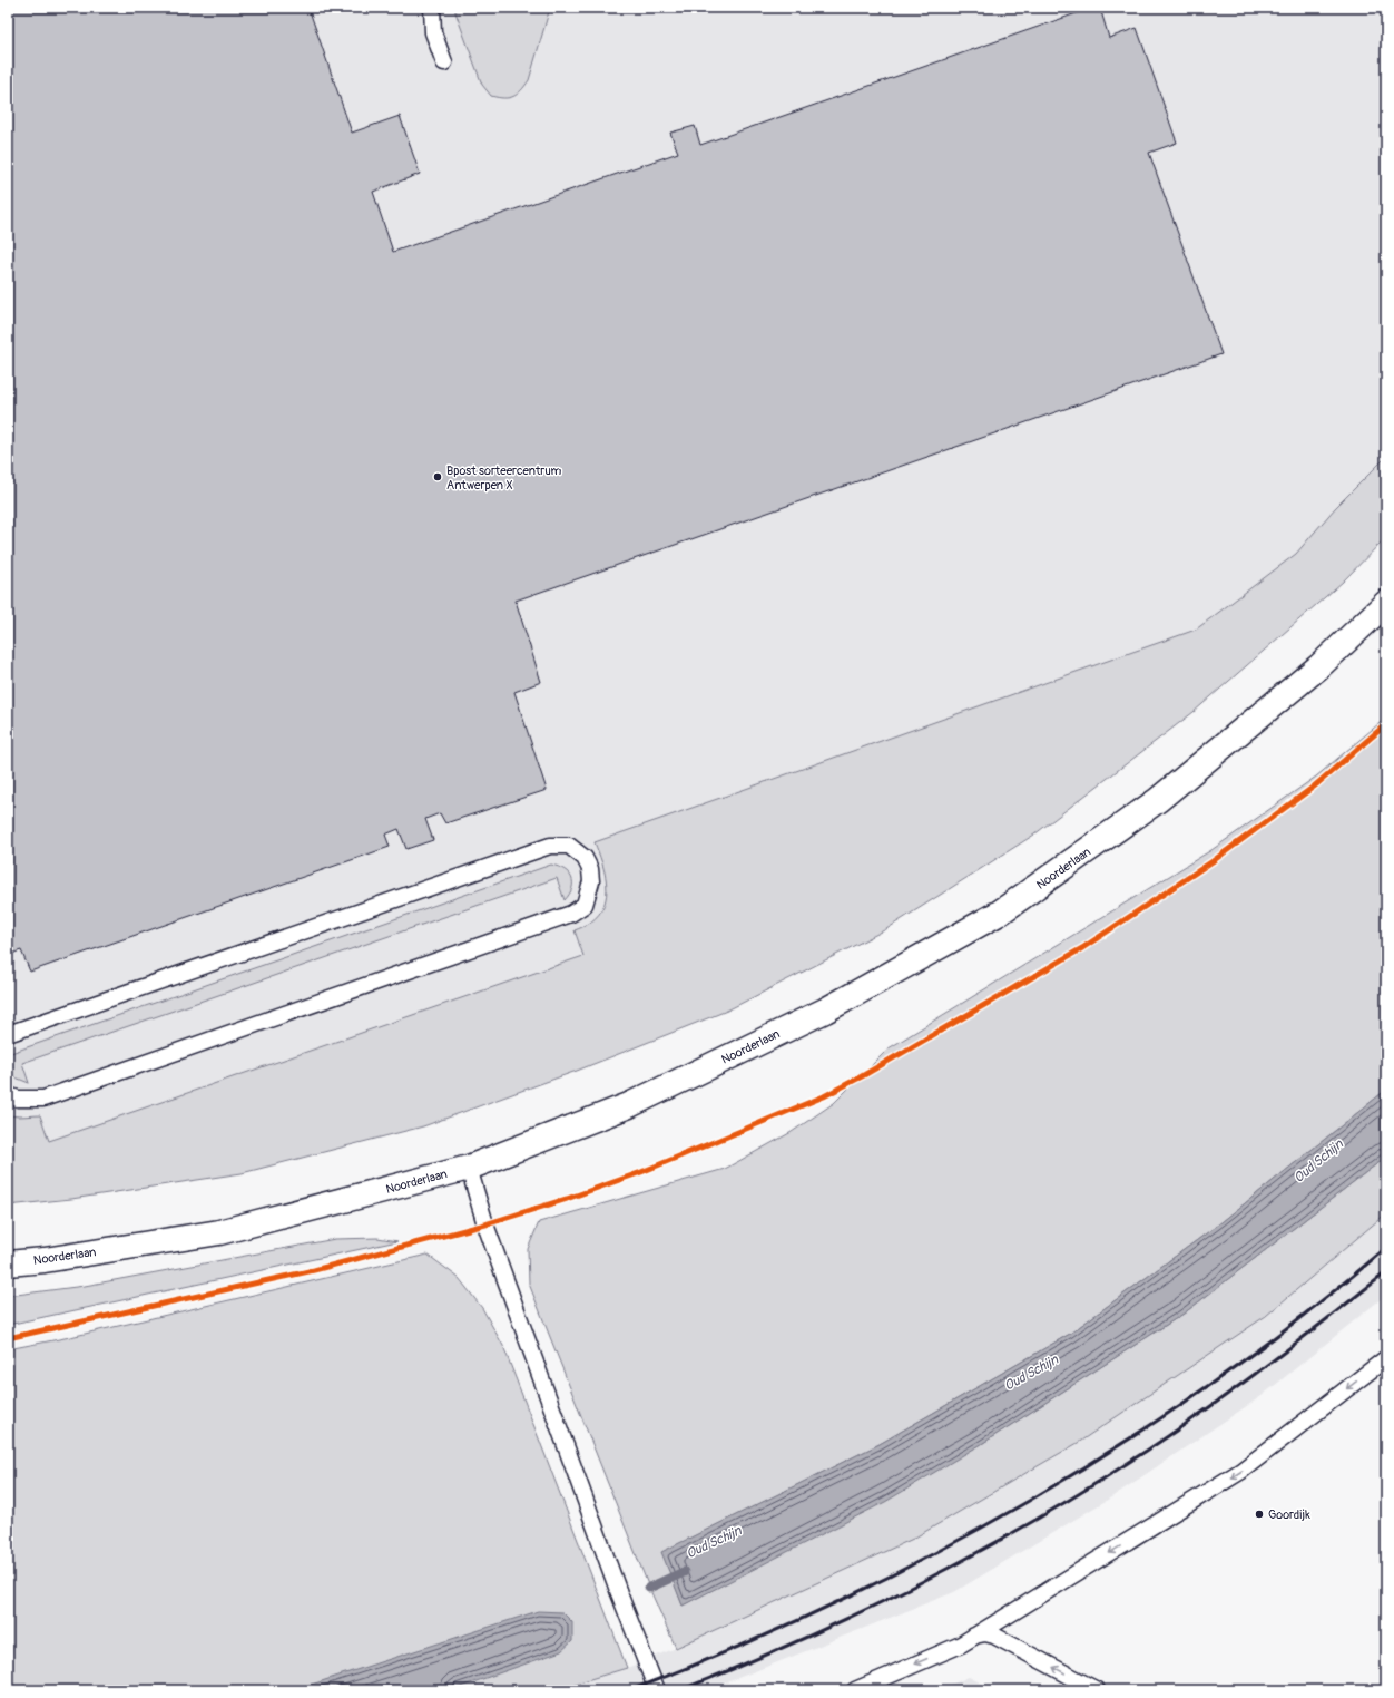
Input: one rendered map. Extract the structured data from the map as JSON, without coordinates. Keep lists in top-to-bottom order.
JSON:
{
  "streets": {
    "main road": ["Noorderlaan"]
  },
  "water": ["Oud Schijn"],
  "places": ["Bpost sorteercentrum Antwerpen X", "Goordijk"]
}
